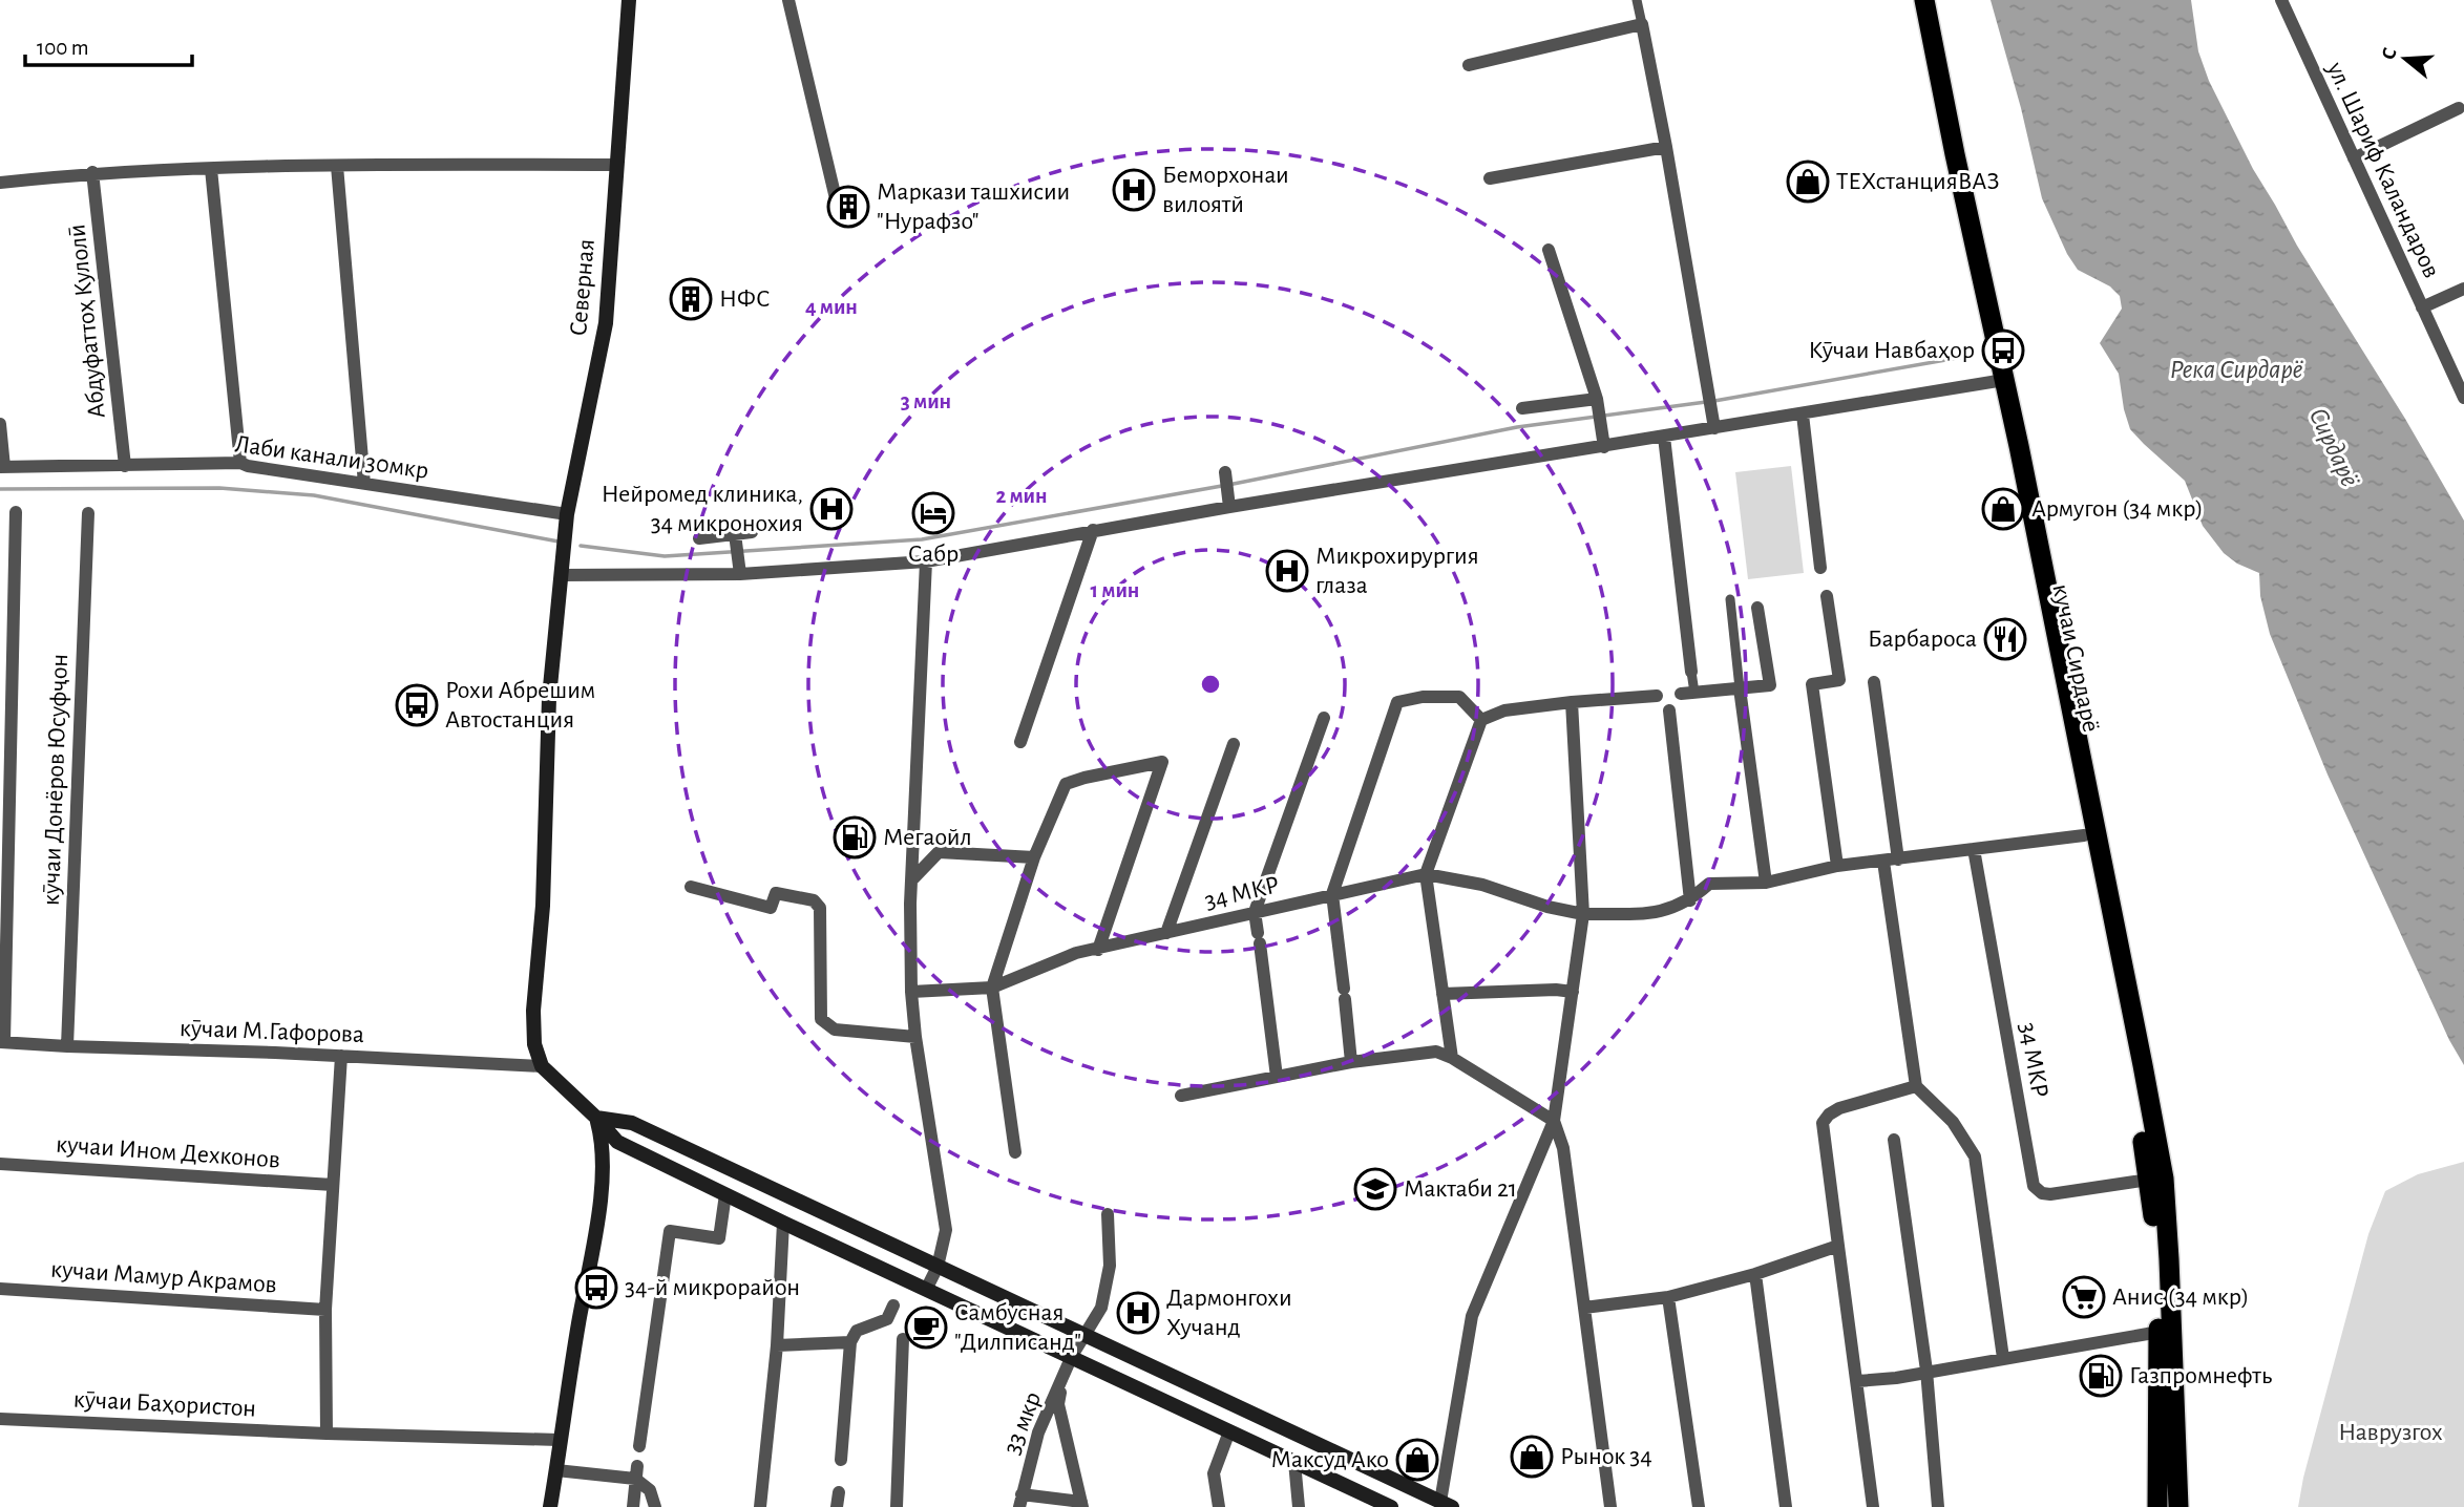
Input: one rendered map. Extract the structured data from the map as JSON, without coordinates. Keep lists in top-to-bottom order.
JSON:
{
  "streets": {
    "highway": ["кучаи Сирдарё"],
    "main road": ["Северная"],
    "street": [
      "ул. Шариф Каландаров",
      "Абдуфаттоҳ Кулолӣ",
      "Лаби канали 30мкр",
      "кӯчаи Донёров Юсуфҷон",
      "34 МКР",
      "кӯчаи М.Гафорова",
      "кучаи Ином Дехконов",
      "кучаи Мамур Акрамов",
      "кӯчаи Баҳористон",
      "33 мкр"
    ]
  },
  "crossings": [
    ["Северная", "Лаби канали 30мкр"],
    ["Северная", "кӯчаи М.Гафорова"],
    ["Абдуфаттоҳ Кулолӣ", "Лаби канали 30мкр"],
    ["кучаи Сирдарё", "34 МКР"],
    ["кӯчаи Донёров Юсуфҷон", "кӯчаи М.Гафорова"]
  ],
  "water": ["Река Сирдарё", "Сирдарё"],
  "parks": ["Наврузгох"],
  "places": {
    "shop": [
      "ТЕХстанцияВАЗ",
      "Армугон (34 мкр)",
      "Рынок 34",
      "Максуд Ако"
    ],
    "hospital": [
      "Беморхонаи вилоятй",
      "Нейромед клиника, 34 микронохия",
      "Микрохирургия глаза",
      "Дармонгохи Хучанд"
    ],
    "building": ["Маркази ташхисии \"Нурафзо\"", "НФС"],
    "bus stop": ["Кӯчаи Навбаҳор", "Рохи Абрешим Автостанция", "34-й микрорайон"],
    "hotel": ["Сабр"],
    "restaurant": ["Барбароса"],
    "fuel station": ["Мегаойл", "Газпромнефть"],
    "school or university": ["Мактаби 21"],
    "supermarket": ["Анис (34 мкр)"],
    "cafe": ["Самбусная \"Дилписанд\""]
  },
  "scale_bar": "100 m",
  "north": "left",
  "rings": [
    "4 мин",
    "3 мин",
    "2 мин",
    "1 мин"
  ]
}
